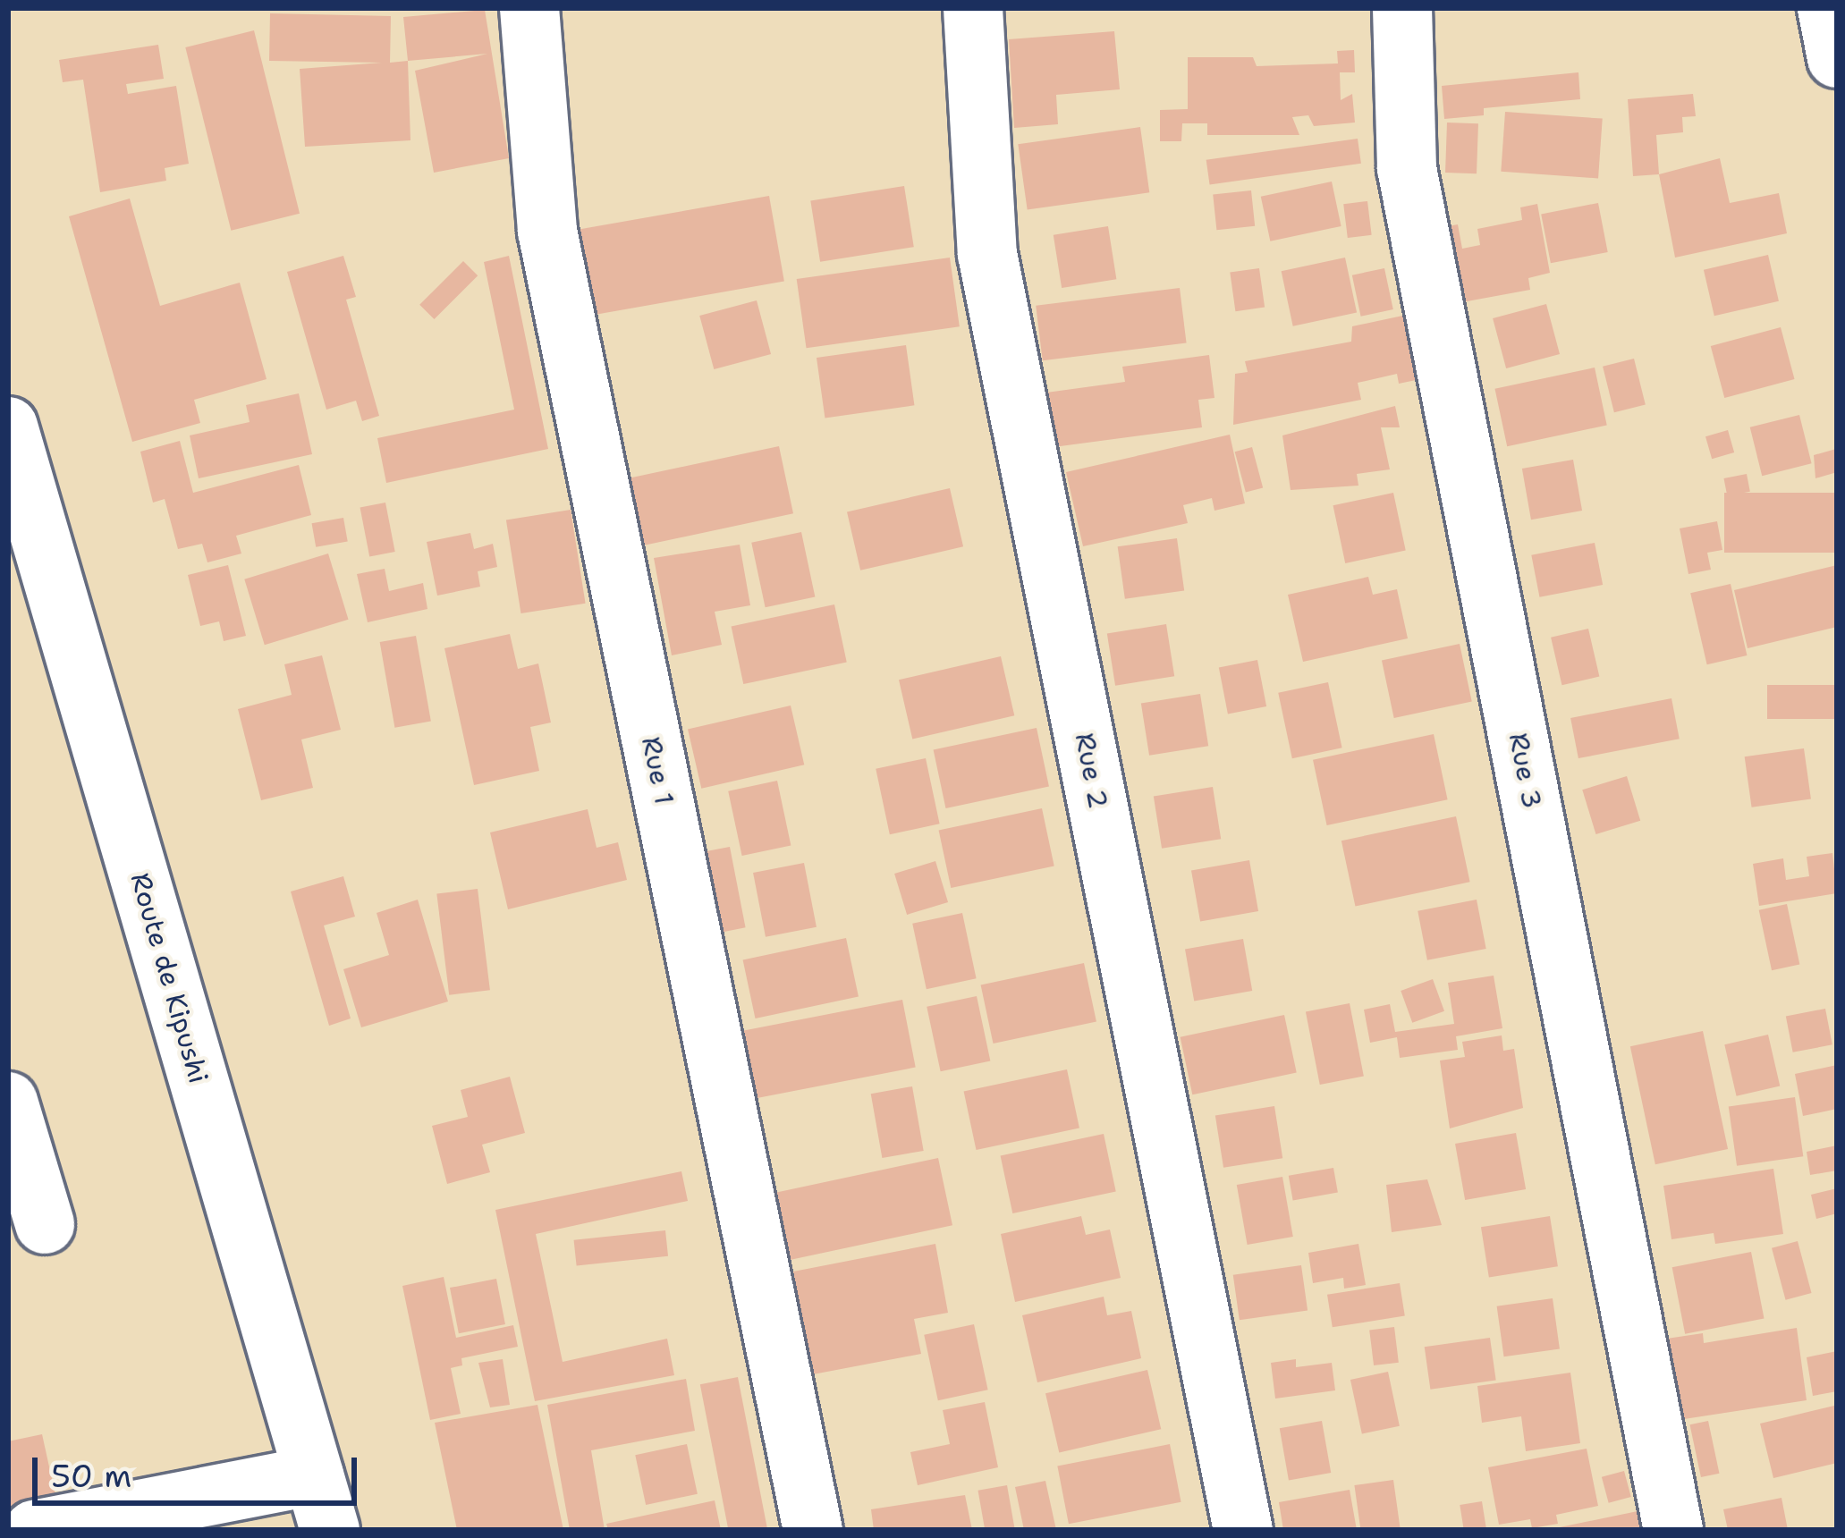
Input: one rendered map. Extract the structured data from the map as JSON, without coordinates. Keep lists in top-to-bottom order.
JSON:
{
  "streets": {
    "main road": [
      "Rue 1",
      "Rue 2",
      "Rue 3",
      "Route de Kipushi"
    ]
  },
  "scale_bar": "50 m"
}
